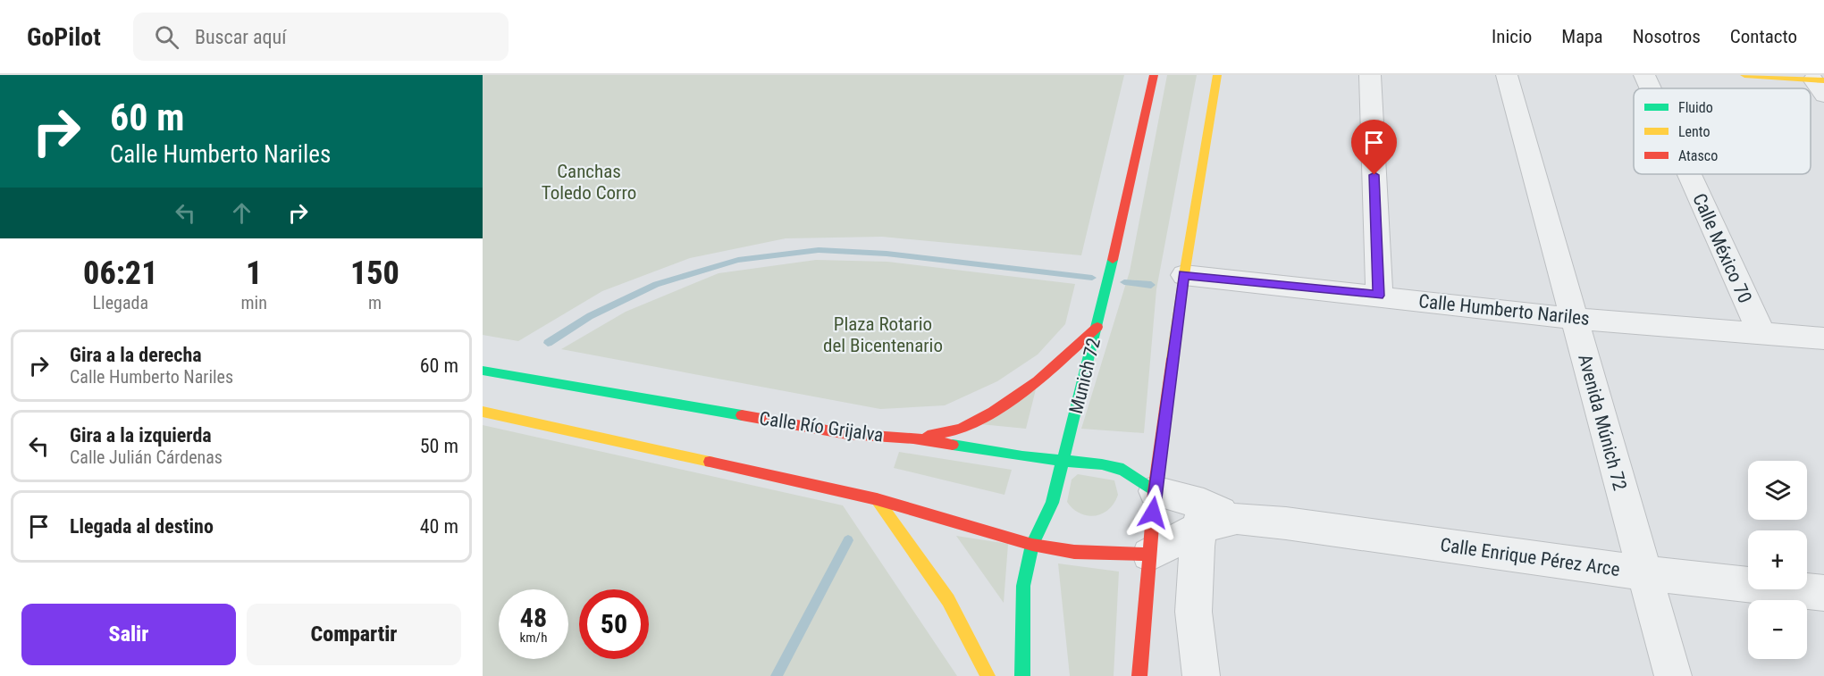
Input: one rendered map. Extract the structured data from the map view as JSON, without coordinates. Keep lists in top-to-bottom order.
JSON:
{
  "streets": {
    "main road": ["Munich 72", "Calle Río Grijalva"],
    "street": [
      "Calle México 70",
      "Calle Humberto Nariles",
      "Avenida Múnich 72",
      "Calle Enrique Pérez Arce"
    ]
  },
  "crossings": [
    ["Calle México 70", "Calle Humberto Nariles"],
    ["Calle Humberto Nariles", "Avenida Múnich 72"],
    ["Munich 72", "Calle Río Grijalva"],
    ["Avenida Múnich 72", "Calle Enrique Pérez Arce"]
  ],
  "parks": ["Canchas Toledo Corro", "Plaza Rotario del Bicentenario"],
  "legend": ["Fluido", "Lento", "Atasco"],
  "page": {
    "header": "GoPilot",
    "search": "Buscar aquí",
    "nav": [
      "Inicio",
      "Mapa",
      "Nosotros",
      "Contacto"
    ],
    "turn": ["60 m", "Calle Humberto Nariles"],
    "eta": [
      "06:21",
      "Llegada",
      "1",
      "min",
      "150",
      "m"
    ],
    "list": [
      {
        "name": "Gira a la derecha",
        "note": "Calle Humberto Nariles",
        "value": "60 m"
      },
      {
        "name": "Gira a la izquierda",
        "note": "Calle Julián Cárdenas",
        "value": "50 m"
      },
      {
        "name": "Llegada al destino",
        "value": "40 m"
      }
    ],
    "map_buttons": ["+", "−"],
    "speed": "48 km/h",
    "limit": "50",
    "buttons": ["Salir", "Compartir"]
  }
}
